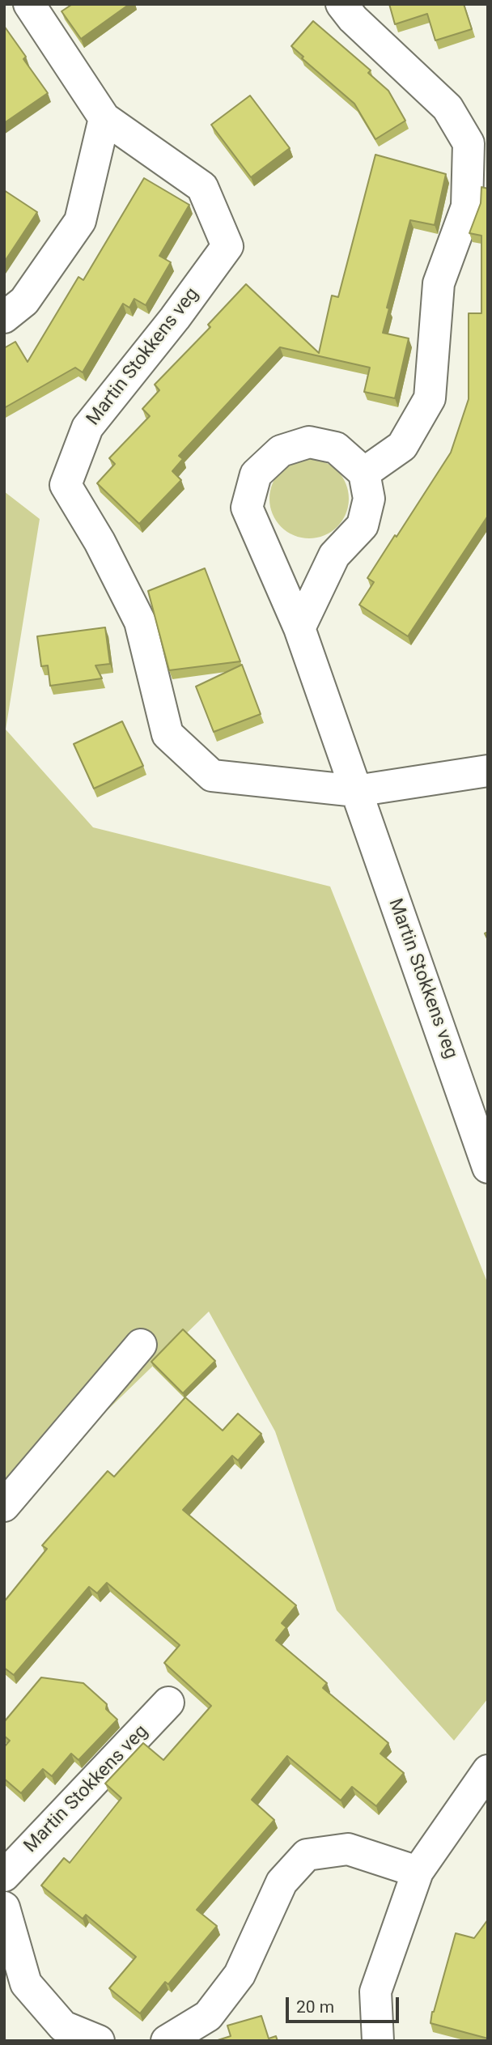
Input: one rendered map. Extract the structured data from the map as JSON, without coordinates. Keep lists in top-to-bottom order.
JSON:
{
  "streets": {
    "street": ["Martin Stokkens veg"]
  },
  "scale_bar": "20 m"
}
